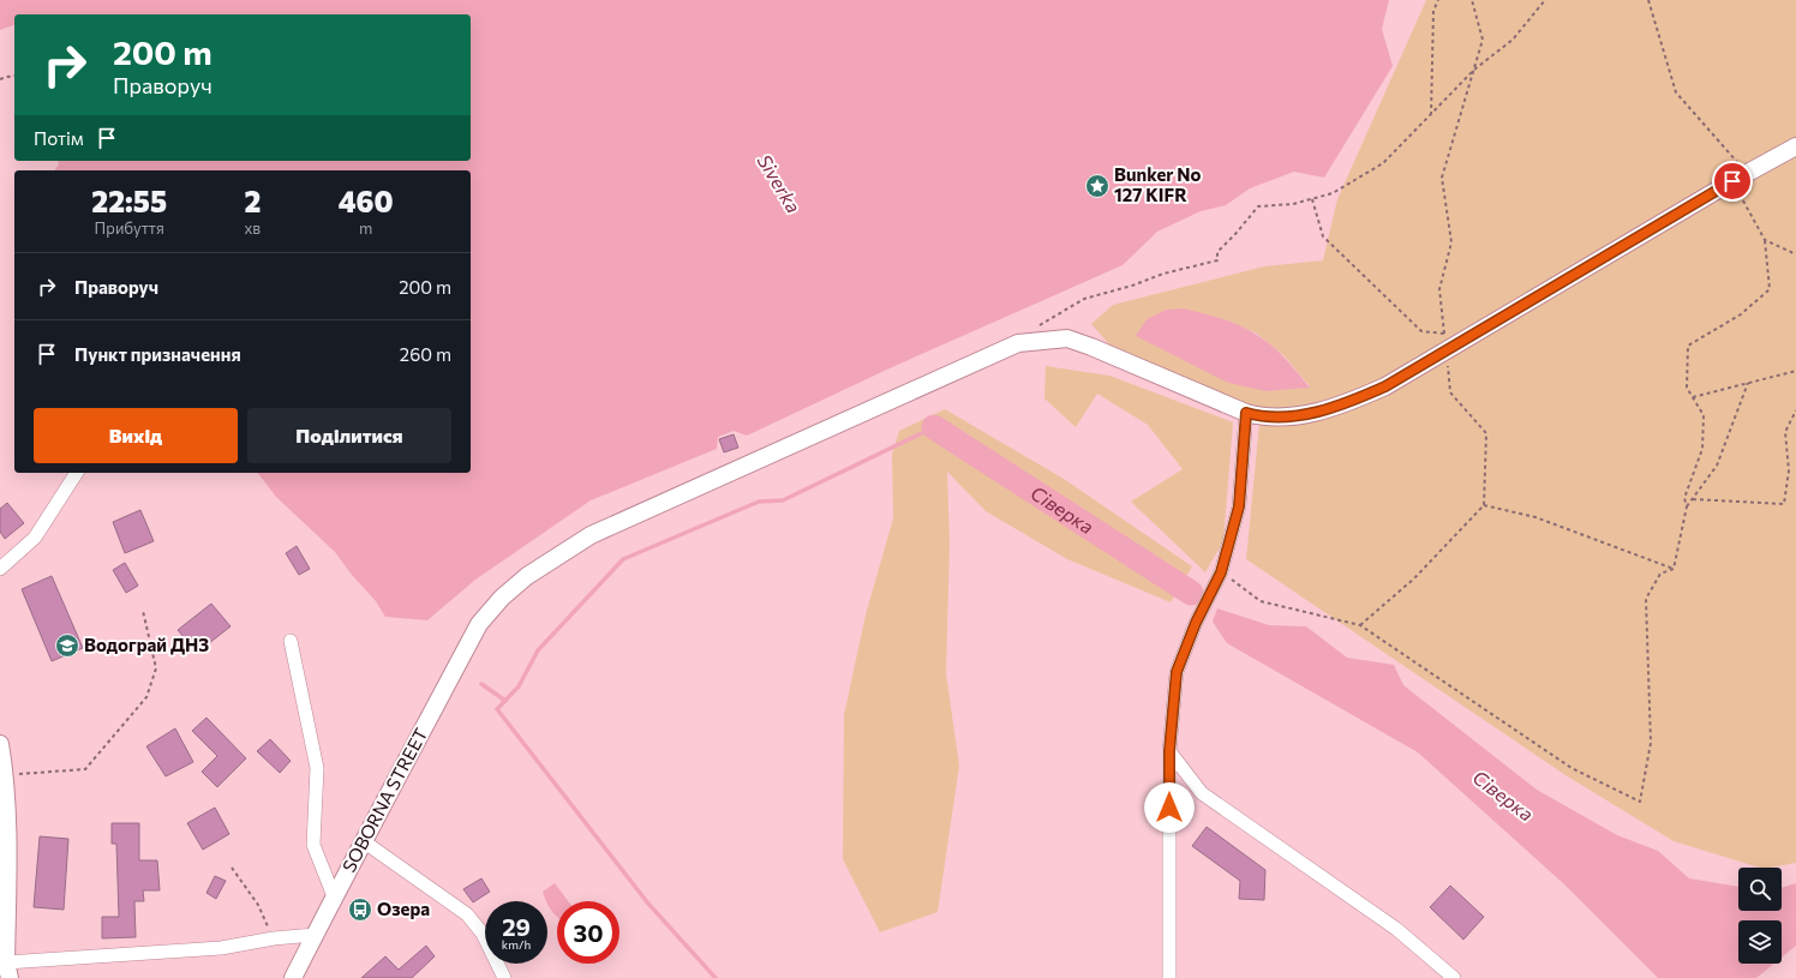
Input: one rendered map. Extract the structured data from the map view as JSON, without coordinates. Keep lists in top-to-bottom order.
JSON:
{
  "streets": {
    "street": ["SOBORNA STREET"]
  },
  "water": ["Siverka", "Сіверка"],
  "places": {
    "place": ["Bunker No 127 KIFR"],
    "school or university": ["Водограй ДНЗ"],
    "bus stop": ["Озера"]
  },
  "page": {
    "turn": ["200 m", "Праворуч"],
    "then": "Потім",
    "eta": [
      "22:55",
      "Прибуття",
      "2",
      "хв",
      "460",
      "m"
    ],
    "list": [
      {
        "name": "Праворуч",
        "value": "200 m"
      },
      {
        "name": "Пункт призначення",
        "value": "260 m"
      }
    ],
    "buttons": ["Вихід", "Поділитися"],
    "speed": "29 km/h",
    "limit": "30"
  }
}
